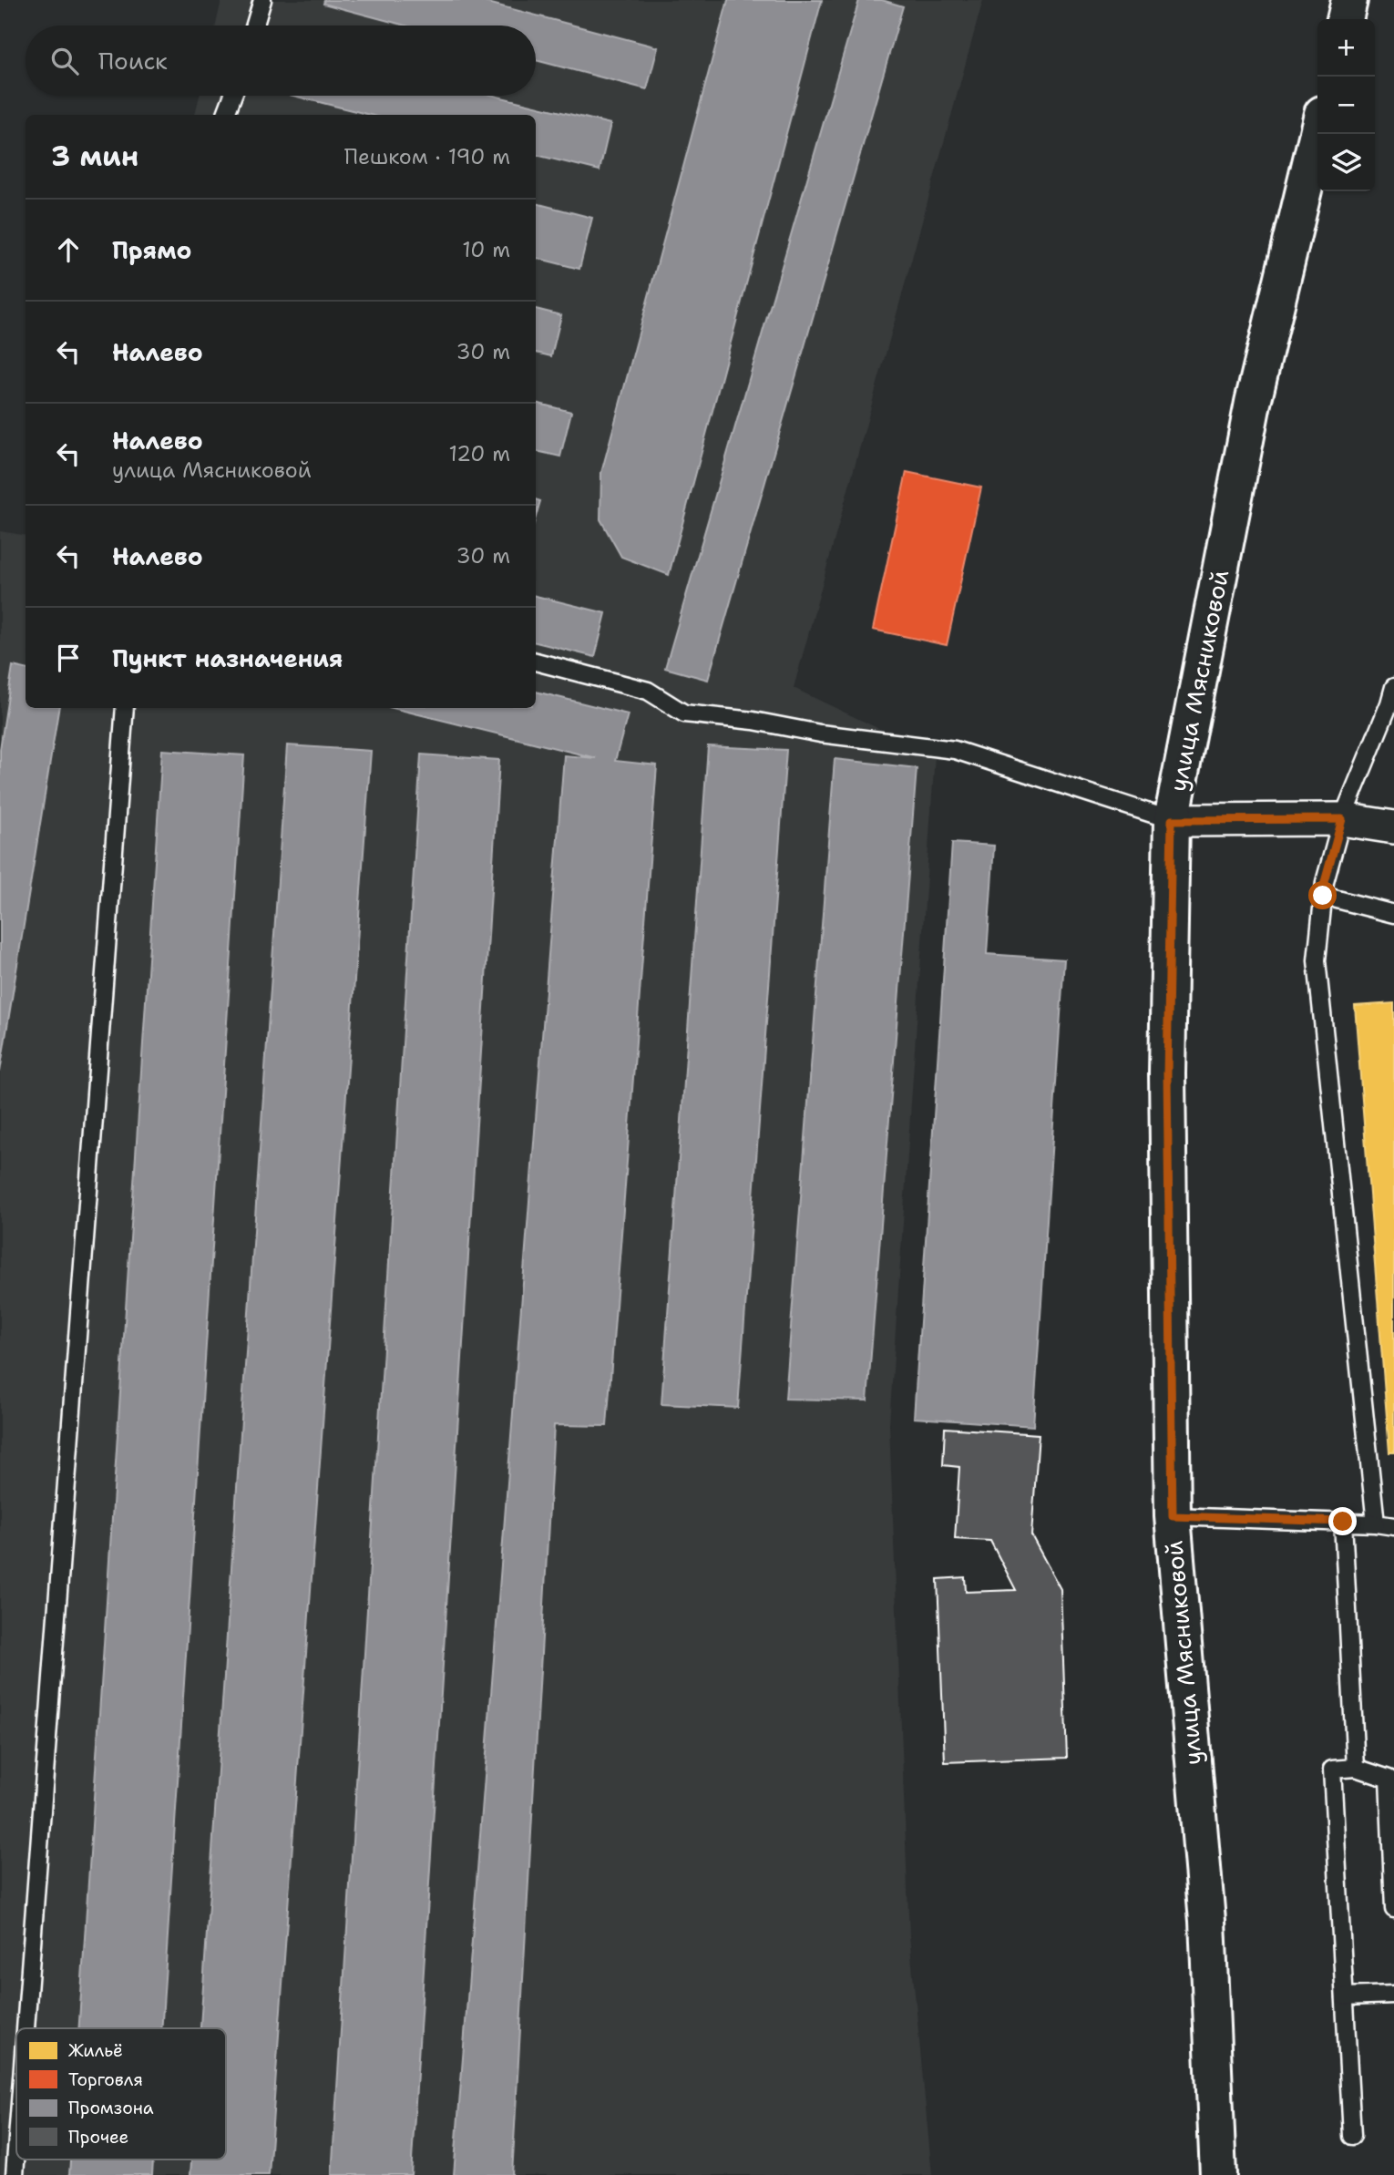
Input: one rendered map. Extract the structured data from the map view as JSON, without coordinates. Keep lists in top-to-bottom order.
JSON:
{
  "streets": {
    "street": ["улица Мясниковой"]
  },
  "legend": [
    "Жильё",
    "Торговля",
    "Промзона",
    "Прочее"
  ],
  "page": {
    "map_buttons": ["+", "−"],
    "search": "Поиск",
    "heading": ["3 мин", "Пешком · 190 m"],
    "list": [
      ["Прямо", "10 m"],
      ["Налево", "30 m"],
      ["Налево", "улица Мясниковой", "120 m"],
      ["Налево", "30 m"],
      "Пункт назначения"
    ]
  }
}
